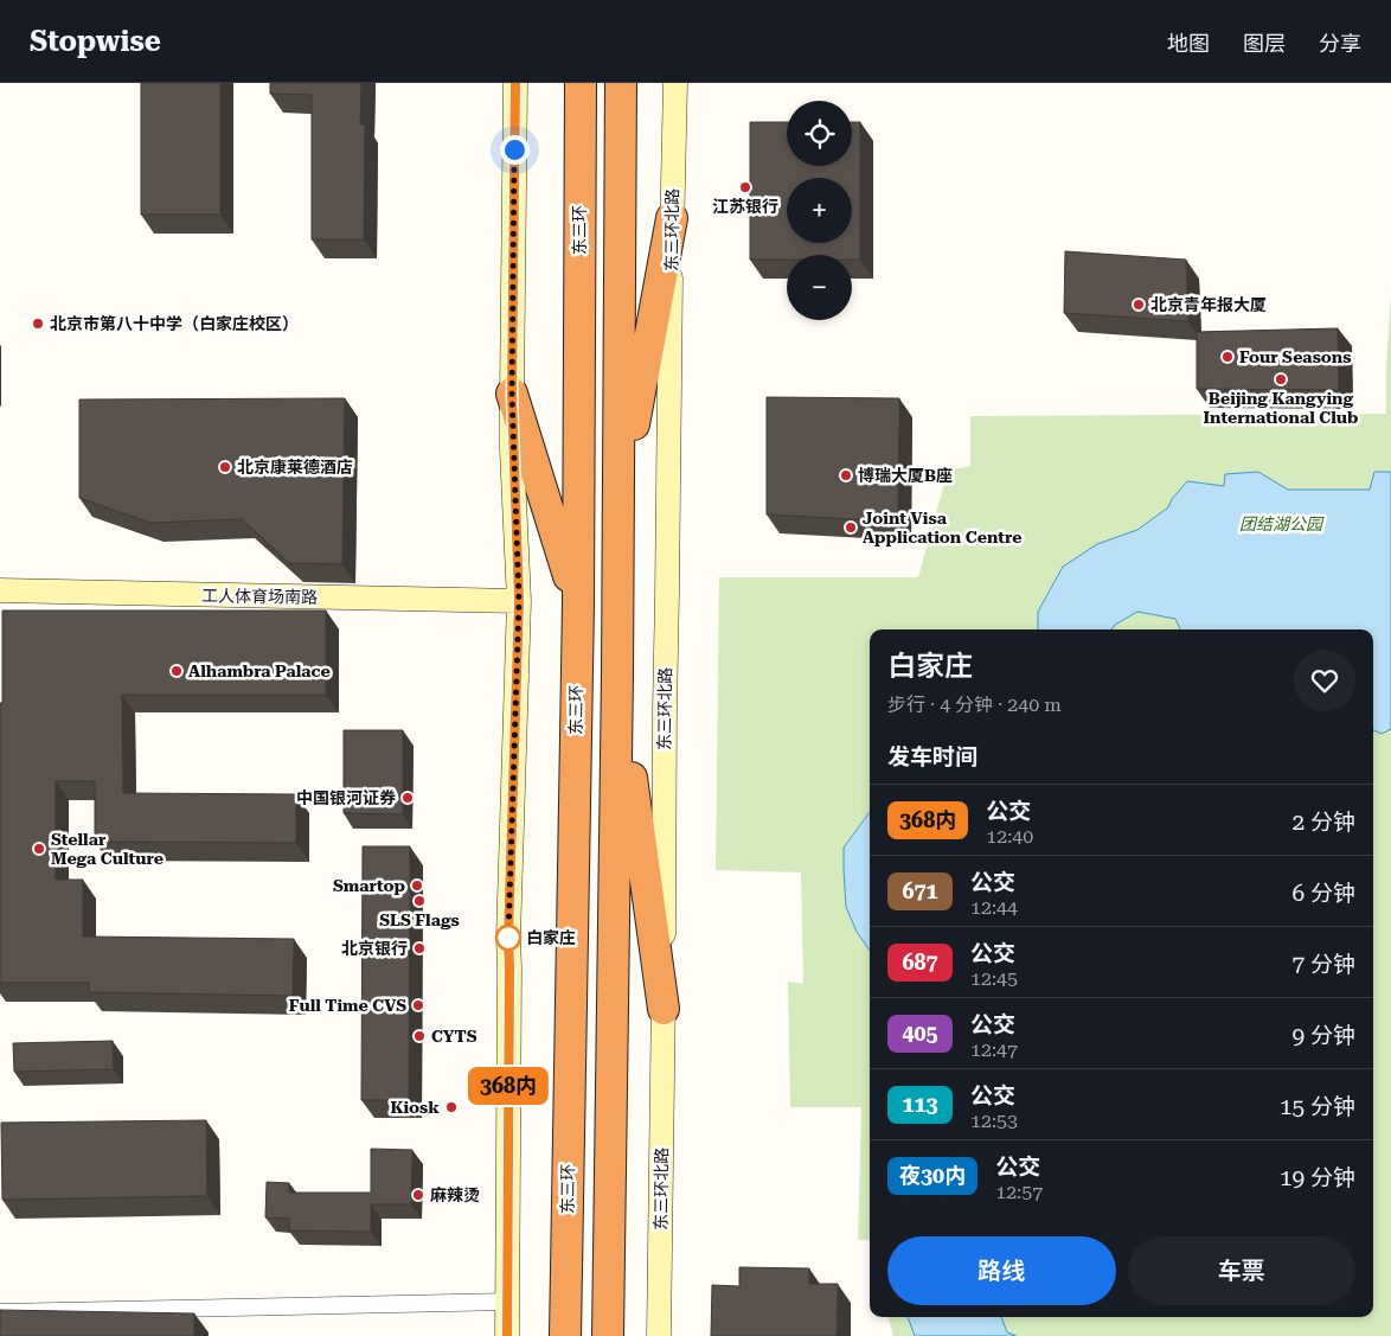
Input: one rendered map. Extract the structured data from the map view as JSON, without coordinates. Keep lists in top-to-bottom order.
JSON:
{
  "streets": {
    "highway": ["东三环"],
    "street": ["东三环北路", "工人体育场南路"]
  },
  "parks": ["团结湖公园"],
  "places": [
    "江苏银行",
    "北京青年报大厦",
    "北京市第八十中学（白家庄校区）",
    "Four Seasons",
    "Beijing Kangying International Club",
    "北京康莱德酒店",
    "博瑞大厦B座",
    "Joint Visa Application Centre",
    "Alhambra Palace",
    "中国银河证券",
    "Stellar Mega Culture",
    "Smartop",
    "SLS Flags",
    "白家庄",
    "北京银行",
    "Full Time CVS",
    "CYTS",
    "Kiosk",
    "麻辣烫"
  ],
  "lines": ["bus line 368内"],
  "page": {
    "header": "Stopwise",
    "nav": ["地图", "图层", "分享"],
    "on_map": "368内",
    "map_buttons": ["+", "−"],
    "heading": [
      ["白家庄", "步行 · 4 分钟 · 240 m"],
      "发车时间"
    ],
    "list": [
      {
        "mark": "368内",
        "name": "公交",
        "note": "12:40",
        "value": "2 分钟"
      },
      {
        "mark": "671",
        "name": "公交",
        "note": "12:44",
        "value": "6 分钟"
      },
      {
        "mark": "687",
        "name": "公交",
        "note": "12:45",
        "value": "7 分钟"
      },
      {
        "mark": "405",
        "name": "公交",
        "note": "12:47",
        "value": "9 分钟"
      },
      {
        "mark": "113",
        "name": "公交",
        "note": "12:53",
        "value": "15 分钟"
      },
      {
        "mark": "夜30内",
        "name": "公交",
        "note": "12:57",
        "value": "19 分钟"
      }
    ],
    "buttons": ["路线", "车票"]
  }
}
